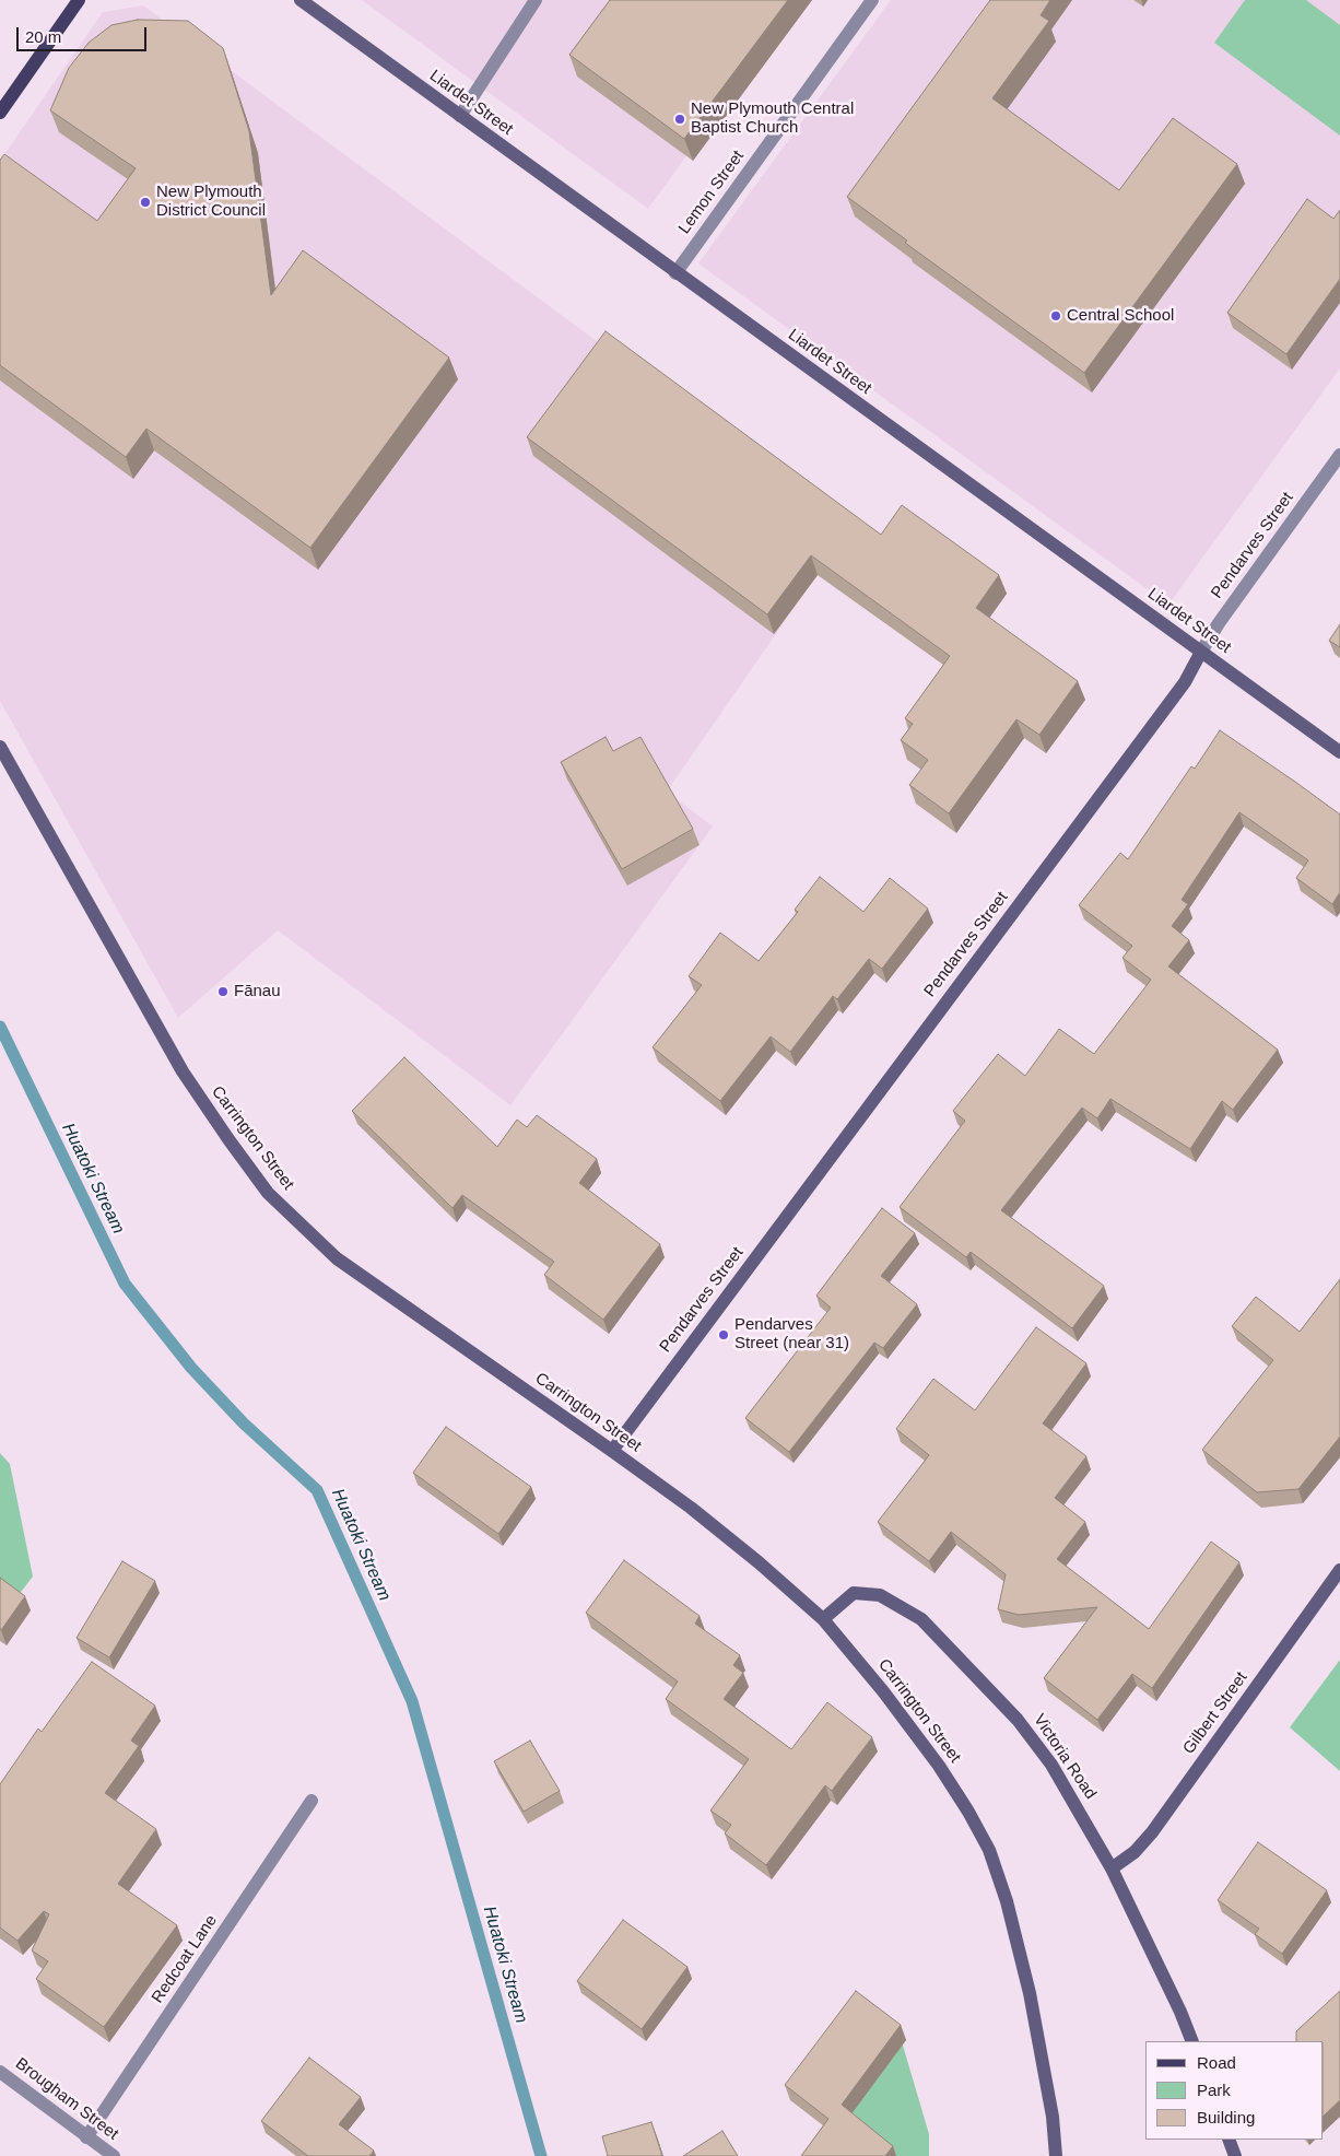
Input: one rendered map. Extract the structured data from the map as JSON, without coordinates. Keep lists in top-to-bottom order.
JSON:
{
  "streets": {
    "street": [
      "Liardet Street",
      "Lemon Street",
      "Pendarves Street",
      "Carrington Street",
      "Gilbert Street",
      "Victoria Road",
      "Redcoat Lane",
      "Brougham Street"
    ]
  },
  "crossings": [
    ["Liardet Street", "Lemon Street"],
    ["Liardet Street", "Pendarves Street"],
    ["Pendarves Street", "Carrington Street"],
    ["Carrington Street", "Victoria Road"],
    ["Gilbert Street", "Victoria Road"],
    ["Redcoat Lane", "Brougham Street"]
  ],
  "water": ["Huatoki Stream"],
  "places": [
    "New Plymouth Central Baptist Church",
    "New Plymouth District Council",
    "Central School",
    "Fānau",
    "Pendarves Street (near 31)"
  ],
  "legend": ["Road", "Park", "Building"],
  "scale_bar": "20 m"
}
